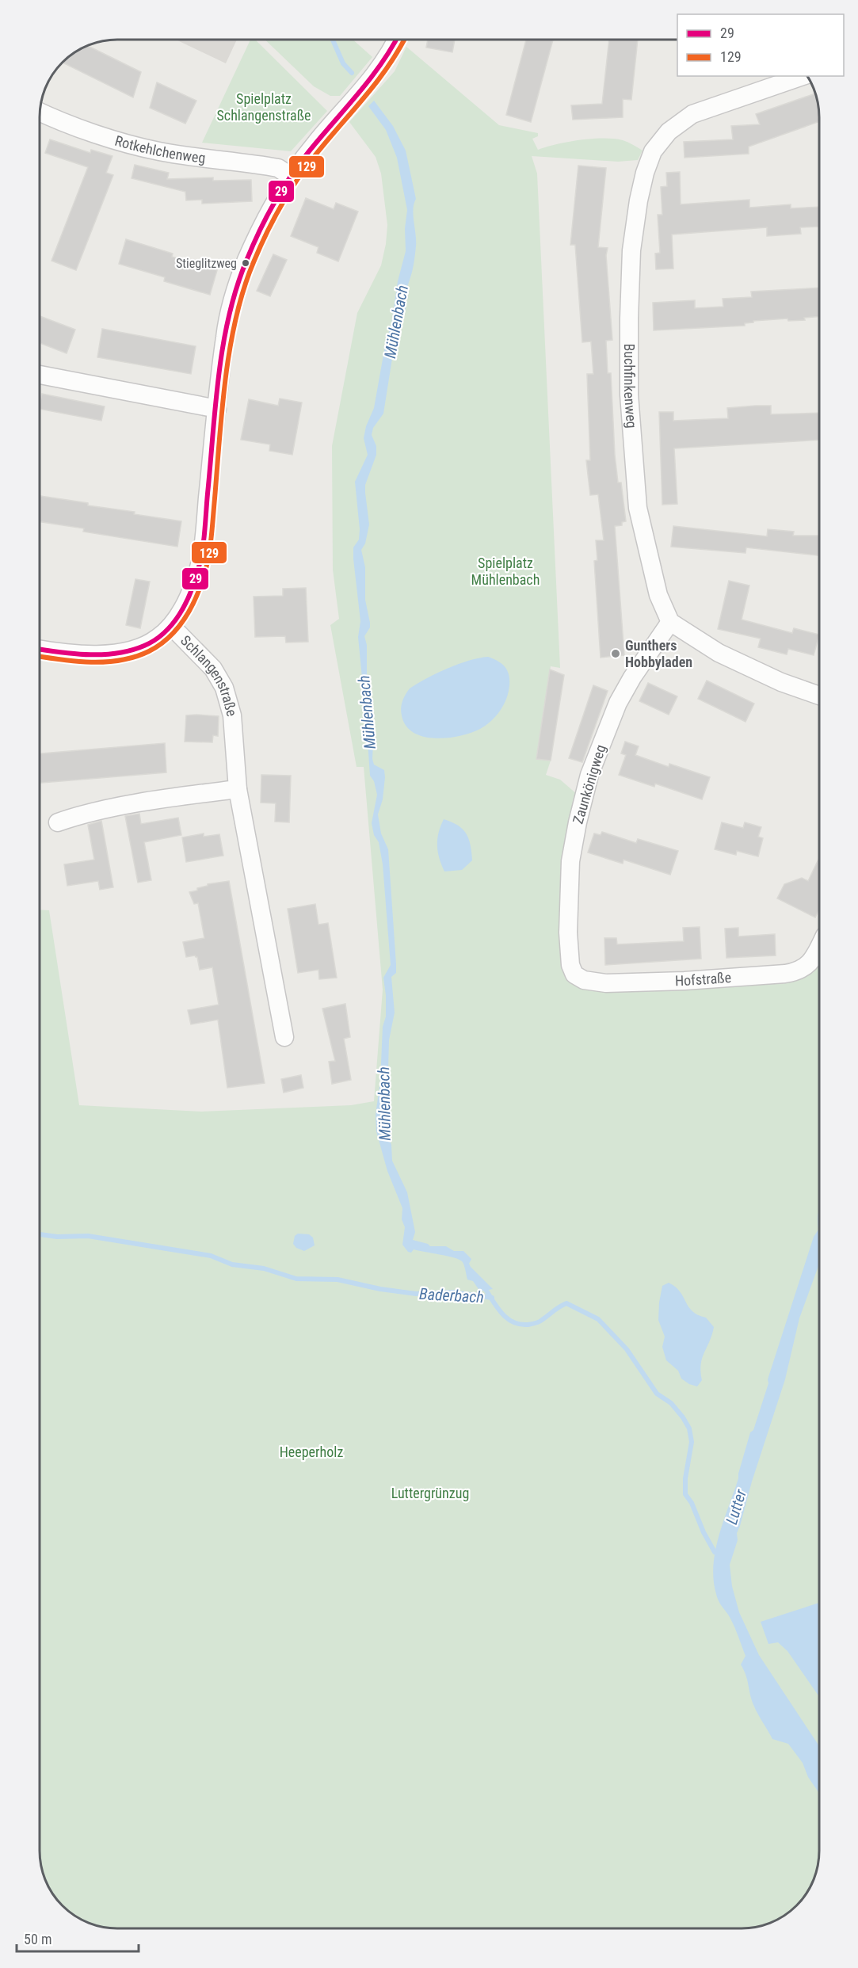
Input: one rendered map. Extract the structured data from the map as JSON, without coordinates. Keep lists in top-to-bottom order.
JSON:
{
  "streets": {
    "street": [
      "Rotkehlchenweg",
      "Buchfinkenweg",
      "Schlangenstraße",
      "Zaunkönigweg",
      "Hofstraße"
    ]
  },
  "crossings": [
    ["Rotkehlchenweg", "Schlangenstraße"],
    ["Buchfinkenweg", "Zaunkönigweg"],
    ["Zaunkönigweg", "Hofstraße"]
  ],
  "water": ["Mühlenbach", "Baderbach", "Lutter"],
  "parks": [
    "Spielplatz Schlangenstraße",
    "Spielplatz Mühlenbach",
    "Heeperholz",
    "Luttergrünzug"
  ],
  "places": ["Stieglitzweg", "Gunthers Hobbyladen"],
  "lines": ["transit line 29", "transit line 129"],
  "legend": ["29", "129"],
  "scale_bar": "50 m"
}
